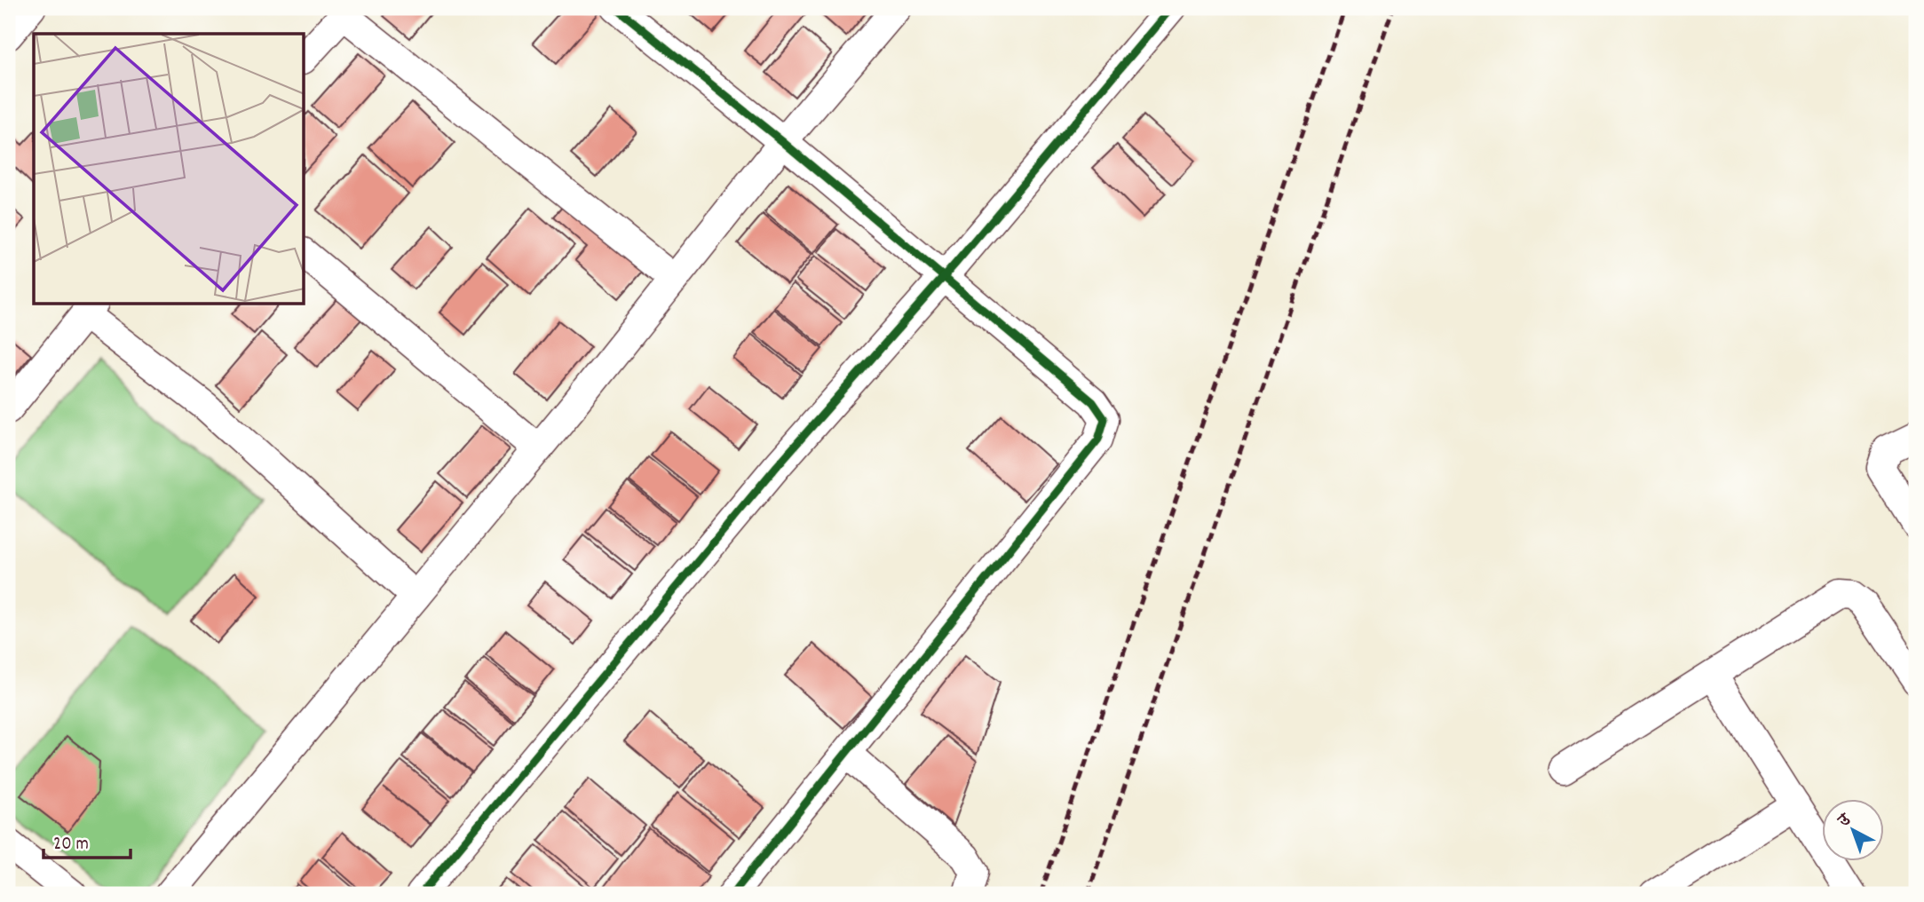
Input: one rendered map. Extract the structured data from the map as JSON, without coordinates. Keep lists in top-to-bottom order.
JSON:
{
  "scale_bar": "20 m",
  "north": "top left"
}
